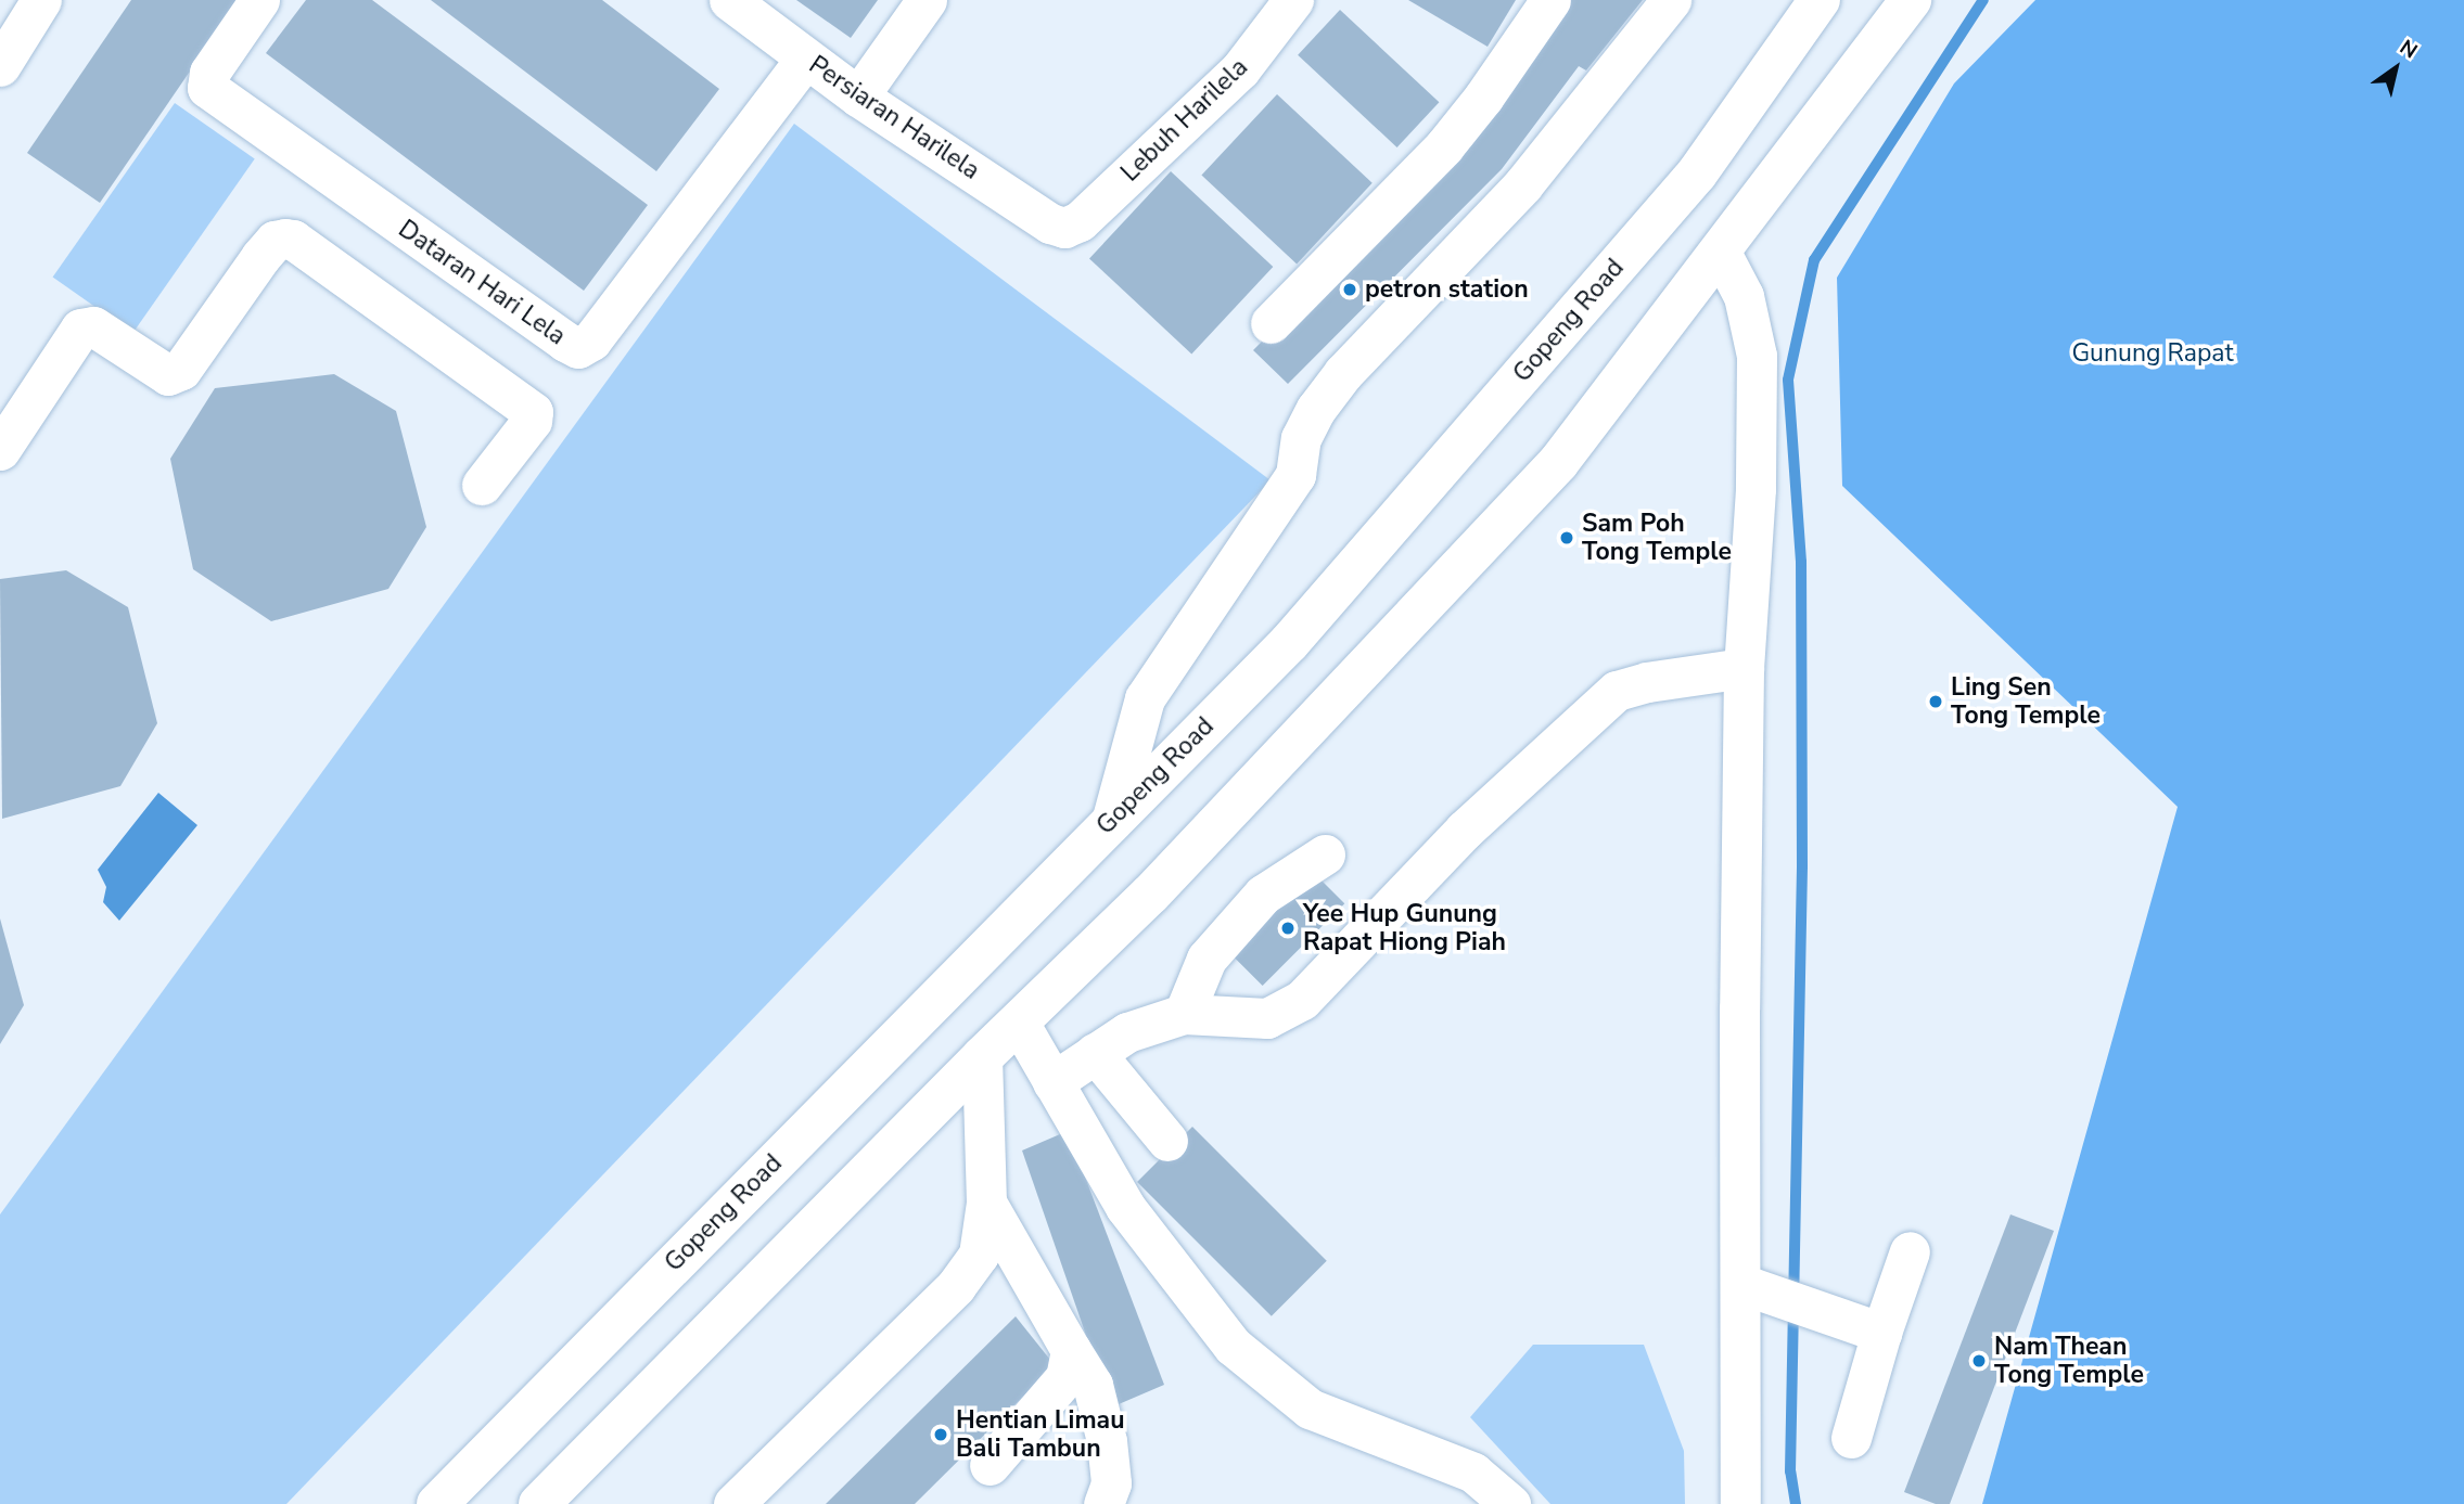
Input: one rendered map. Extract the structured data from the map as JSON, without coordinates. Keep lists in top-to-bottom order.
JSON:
{
  "streets": {
    "highway": ["Gopeng Road"],
    "street": ["Persiaran Harilela", "Lebuh Harilela", "Dataran Hari Lela"]
  },
  "crossings": [
    ["Persiaran Harilela", "Lebuh Harilela"],
    ["Persiaran Harilela", "Dataran Hari Lela"]
  ],
  "parks": ["Gunung Rapat"],
  "places": [
    "petron station",
    "Sam Poh Tong Temple",
    "Ling Sen Tong Temple",
    "Yee Hup Gunung Rapat Hiong Piah",
    "Nam Thean Tong Temple",
    "Hentian Limau Bali Tambun"
  ],
  "north": "top right"
}
